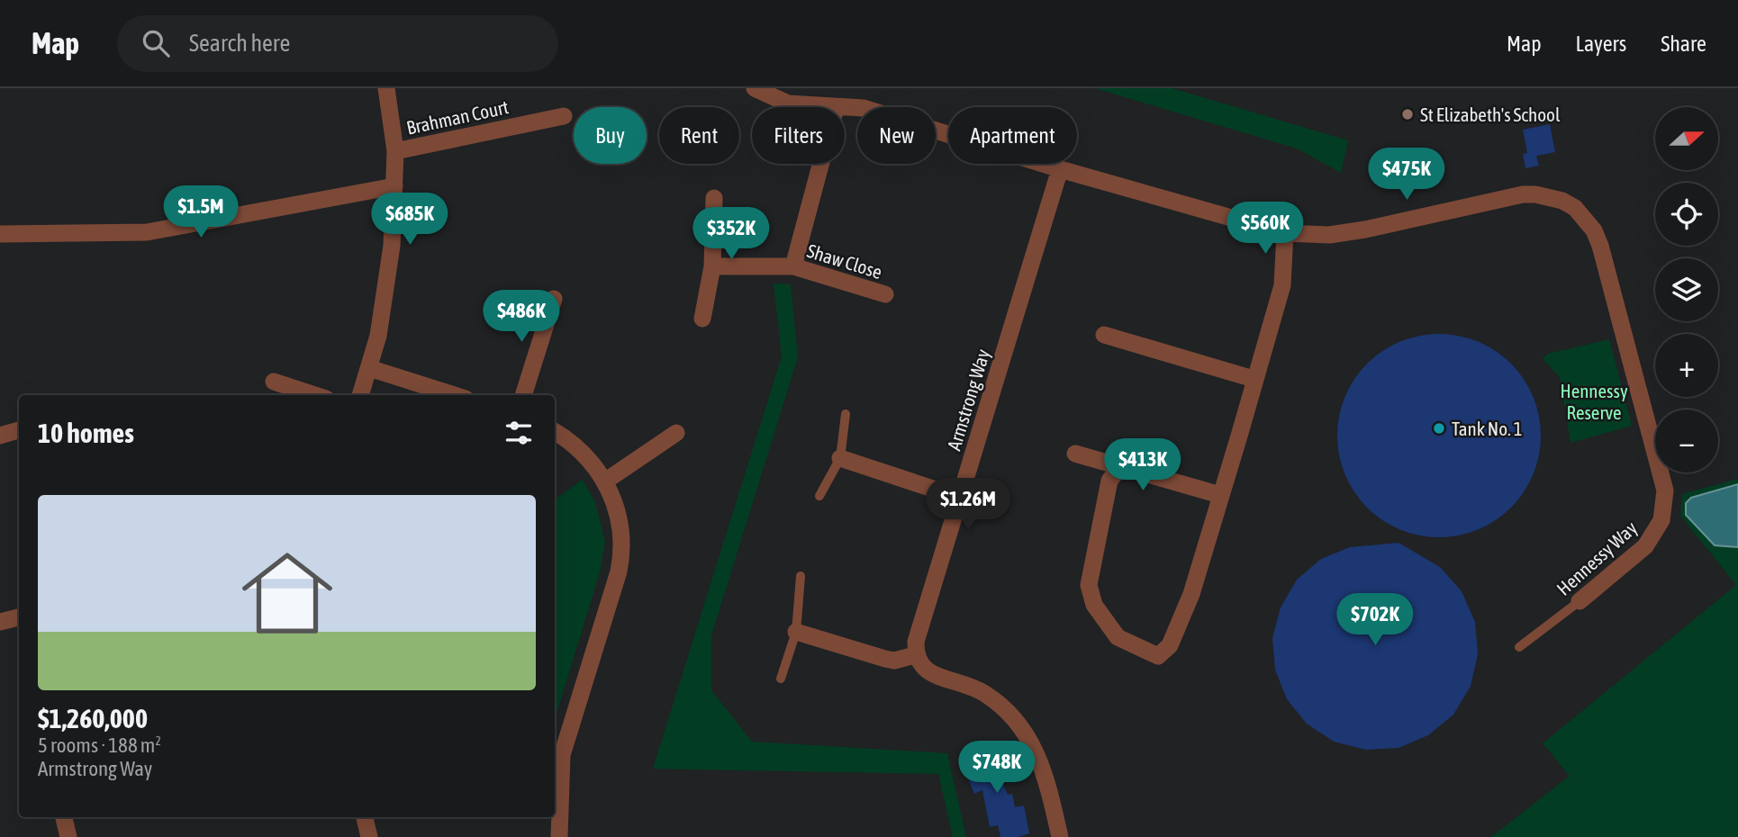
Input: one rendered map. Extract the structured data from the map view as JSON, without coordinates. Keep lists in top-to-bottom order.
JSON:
{
  "streets": {
    "street": [
      "Brahman Court",
      "Shaw Close",
      "Armstrong Way",
      "Hennessy Way"
    ]
  },
  "crossings": [
    ["Armstrong Way", "Hennessy Way"]
  ],
  "parks": ["Hennessy Reserve"],
  "places": ["St Elizabeth's School", "Tank No. 1"],
  "north": "right",
  "page": {
    "header": "Map",
    "search": "Search here",
    "nav": ["Map", "Layers", "Share"],
    "map_buttons": ["+", "−"],
    "chip": [
      "Buy",
      "Rent",
      "Filters",
      "New",
      "Apartment"
    ],
    "price": [
      "$475K",
      "$1.5M",
      "$685K",
      "$560K",
      "$352K",
      "$486K",
      "$413K",
      "$1.26M",
      "$702K",
      "$748K"
    ],
    "heading": "10 homes",
    "list": [
      {
        "name": "$1,260,000",
        "note": "5 rooms · 188 m² · Armstrong Way"
      }
    ]
  }
}
